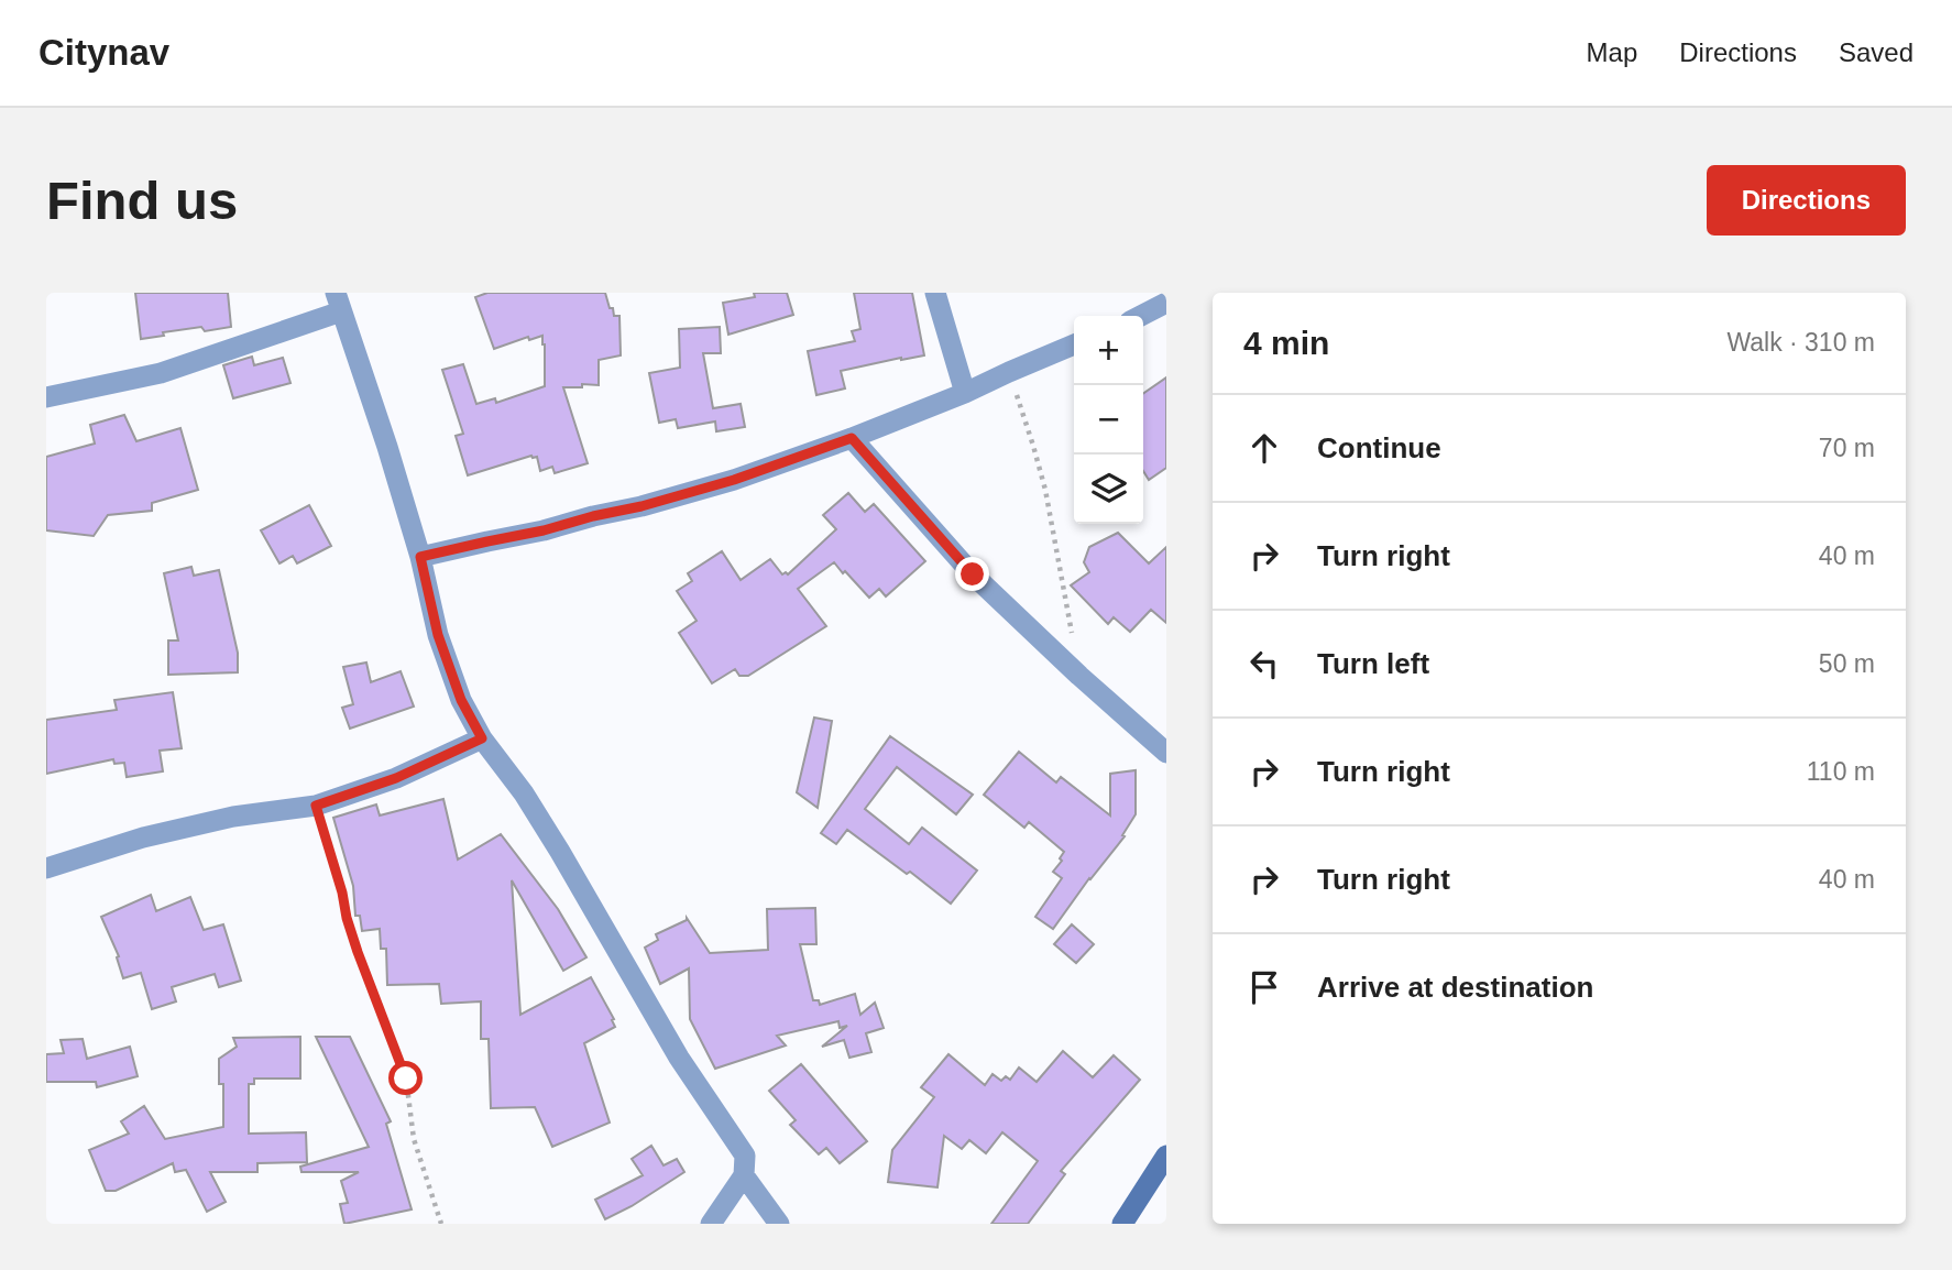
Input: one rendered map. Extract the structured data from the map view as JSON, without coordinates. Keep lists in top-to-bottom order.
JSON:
{
  "page": {
    "header": "Citynav",
    "nav": ["Map", "Directions", "Saved"],
    "buttons": "Directions",
    "title": "Find us",
    "heading": ["4 min", "Walk · 310 m"],
    "map_buttons": ["+", "−"],
    "list": [
      ["Continue", "70 m"],
      ["Turn right", "40 m"],
      ["Turn left", "50 m"],
      ["Turn right", "110 m"],
      ["Turn right", "40 m"],
      "Arrive at destination"
    ]
  }
}
